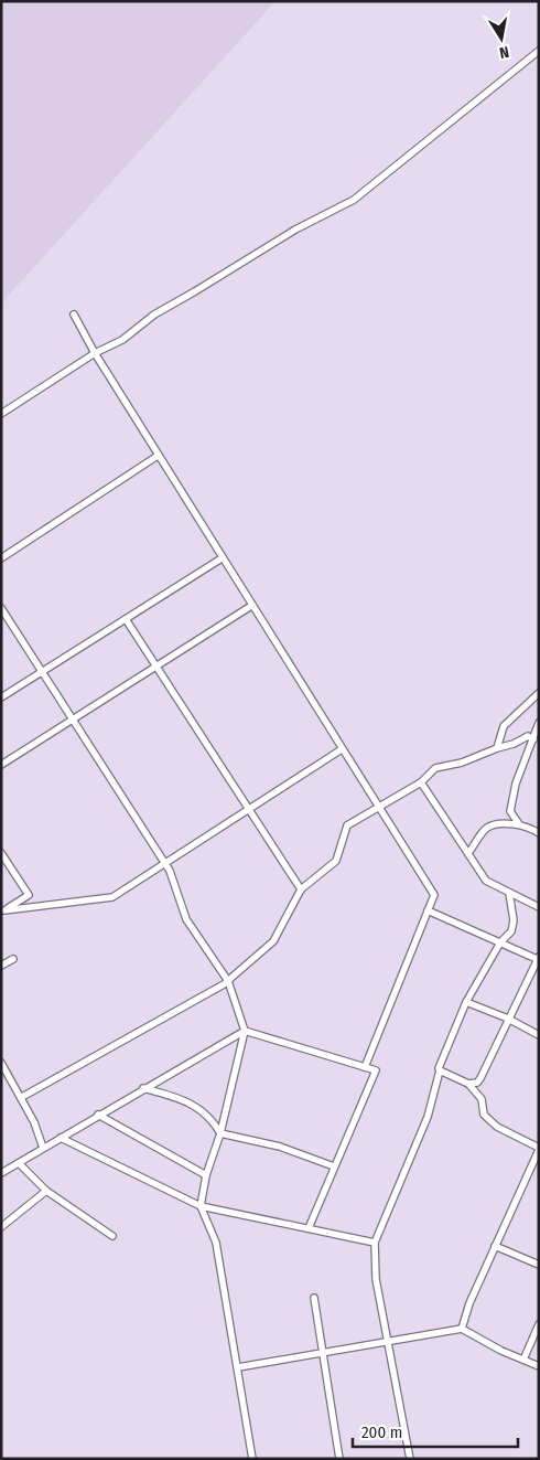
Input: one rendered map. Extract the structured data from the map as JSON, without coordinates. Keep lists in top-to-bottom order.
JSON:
{
  "scale_bar": "200 m",
  "north": "bottom"
}
